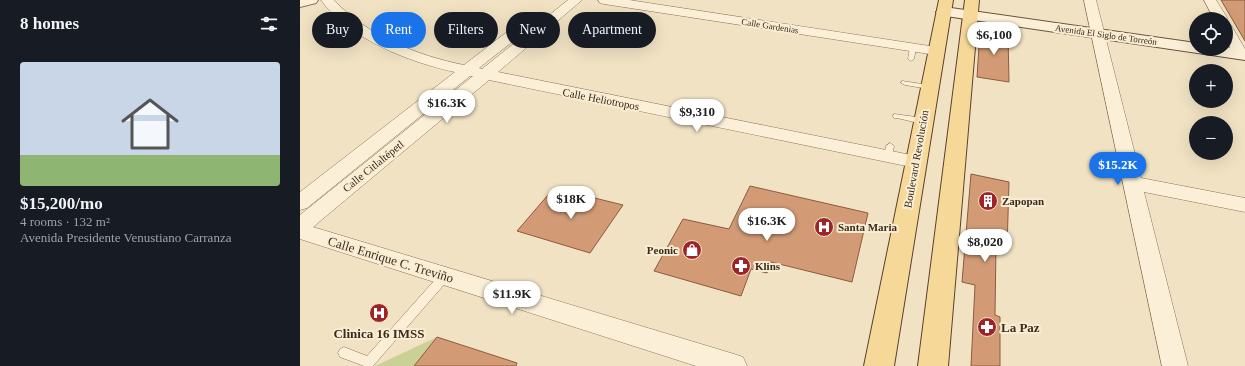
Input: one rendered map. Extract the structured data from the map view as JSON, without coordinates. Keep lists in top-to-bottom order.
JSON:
{
  "streets": {
    "main road": ["Avenida El Siglo de Torreón", "Boulevard Revolución"],
    "street": [
      "Calle Gardenias",
      "Calle Heliotropos",
      "Calle Citlaltépetl",
      "Calle Enrique C. Treviño"
    ]
  },
  "crossings": [
    ["Calle Gardenias", "Boulevard Revolución"],
    ["Avenida El Siglo de Torreón", "Boulevard Revolución"],
    ["Calle Heliotropos", "Boulevard Revolución"],
    ["Calle Heliotropos", "Calle Citlaltépetl"]
  ],
  "places": {
    "building": ["Zapopan"],
    "hospital": ["Santa Maria", "Clinica 16 IMSS"],
    "shop": ["Peonic"],
    "pharmacy": ["Klins", "La Paz"]
  },
  "page": {
    "heading": "8 homes",
    "map_buttons": ["+", "−"],
    "chip": [
      "Buy",
      "Rent",
      "Filters",
      "New",
      "Apartment"
    ],
    "price": [
      "$6,100",
      "$16.3K",
      "$9,310",
      "$15.2K",
      "$18K",
      "$16.3K",
      "$8,020",
      "$11.9K"
    ],
    "list": [
      {
        "name": "$15,200/mo",
        "note": "4 rooms · 132 m² · Avenida Presidente Venustiano Carranza"
      }
    ]
  }
}
